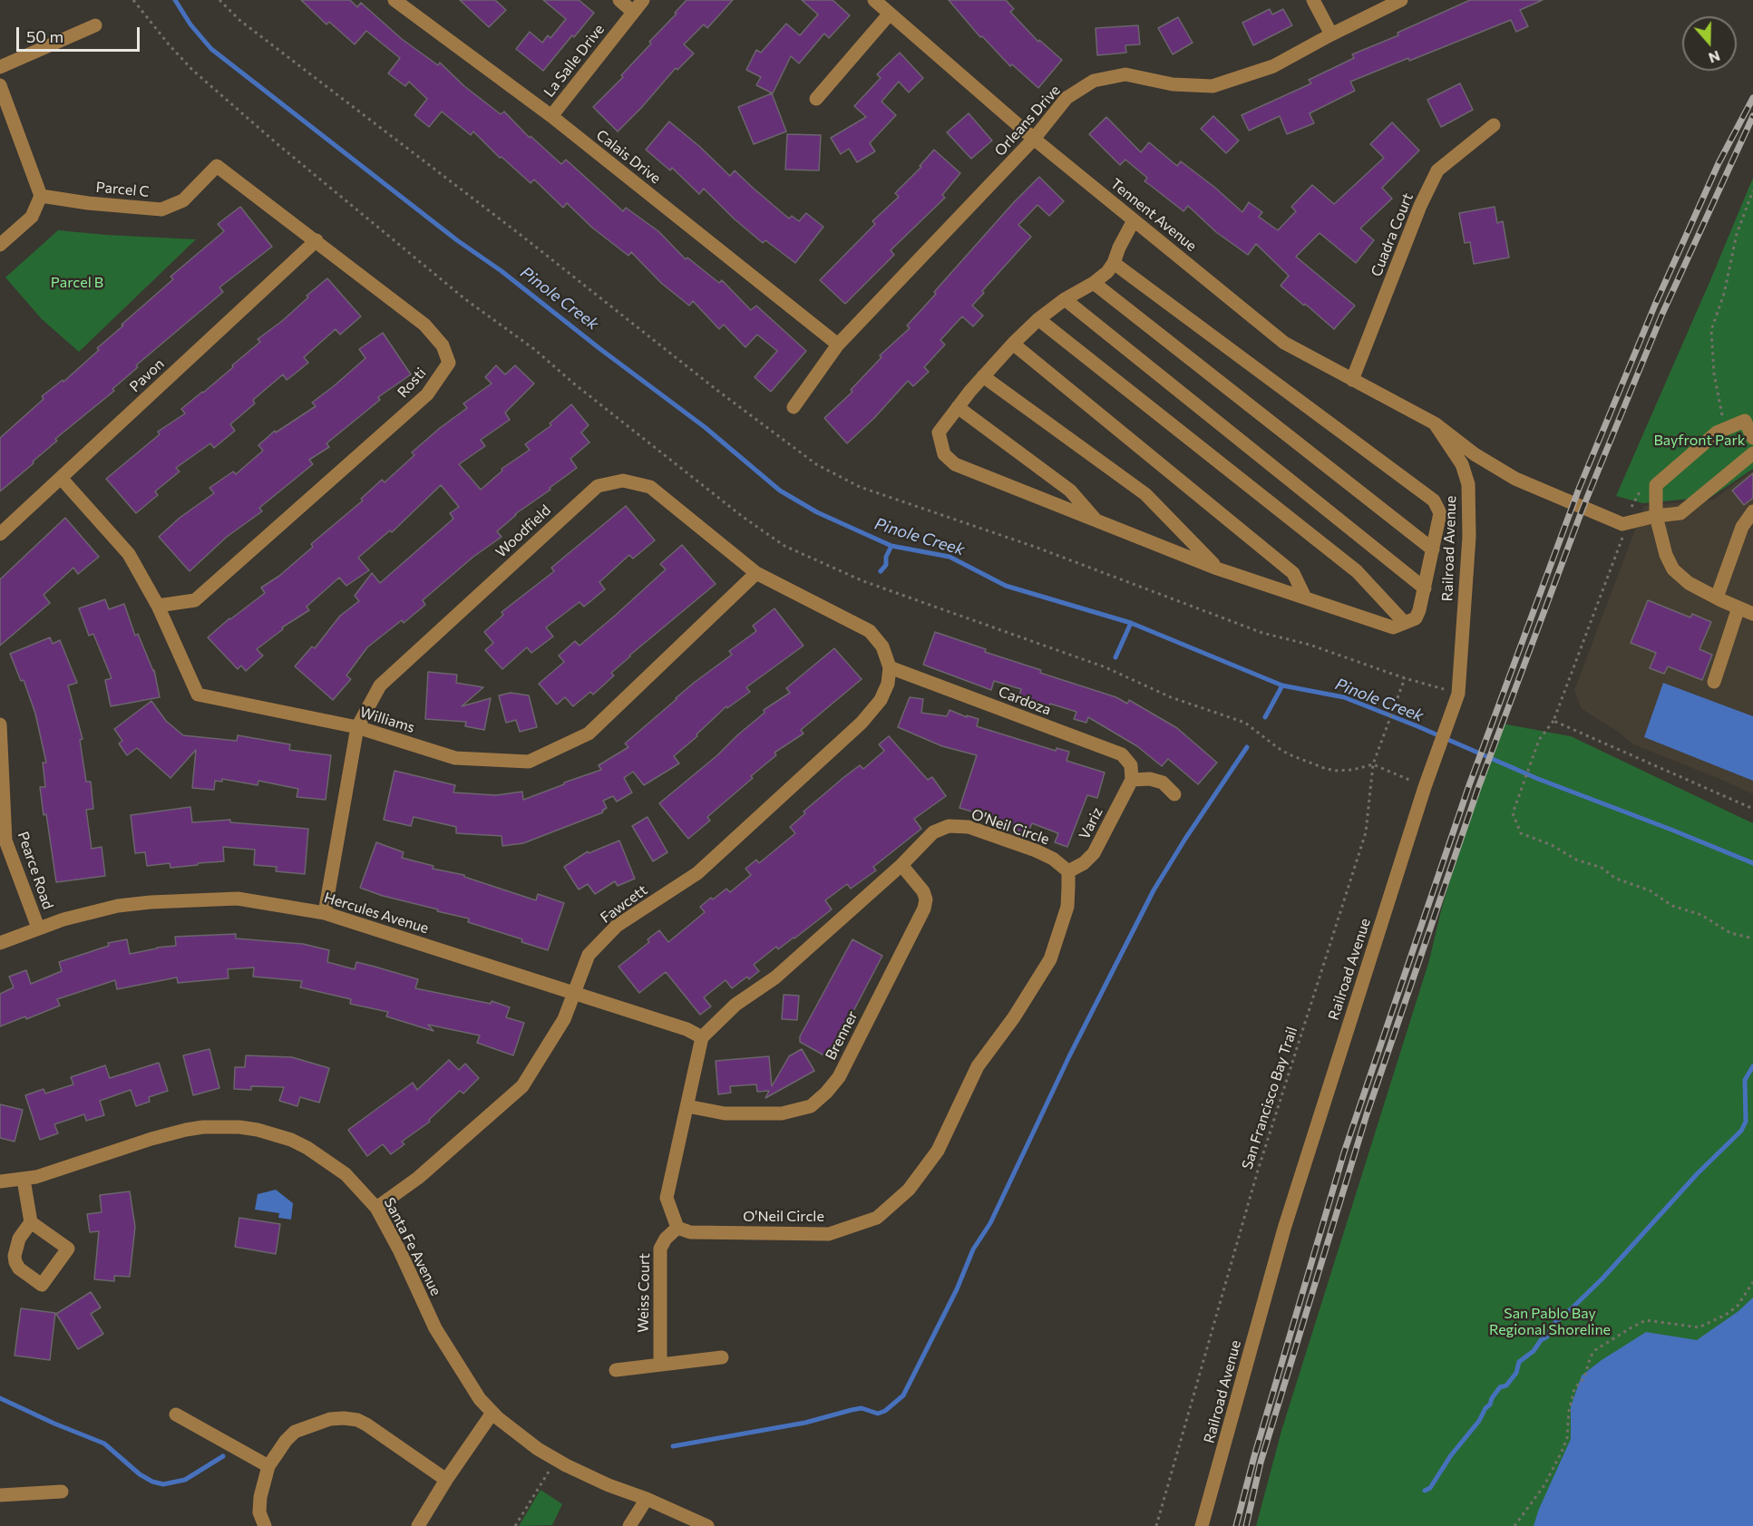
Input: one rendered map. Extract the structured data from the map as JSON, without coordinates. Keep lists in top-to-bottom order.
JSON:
{
  "streets": {
    "street": [
      "La Salle Drive",
      "Orleans Drive",
      "Calais Drive",
      "Parcel C",
      "Tennent Avenue",
      "Cuadra Court",
      "Pavon",
      "Rosti",
      "Woodfield",
      "Railroad Avenue",
      "Cardoza",
      "Williams",
      "Variz",
      "O'Neil Circle",
      "Pearce Road",
      "Fawcett",
      "Hercules Avenue",
      "Brenner",
      "Santa Fe Avenue",
      "Weiss Court"
    ],
    "path": ["San Francisco Bay Trail"]
  },
  "crossings": [
    ["La Salle Drive", "Calais Drive"],
    ["Orleans Drive", "Calais Drive"],
    ["Orleans Drive", "Tennent Avenue"],
    ["Parcel C", "Rosti"],
    ["Tennent Avenue", "Cuadra Court"],
    ["Tennent Avenue", "Railroad Avenue"],
    ["Pavon", "Rosti"],
    ["Pavon", "Williams"],
    ["Rosti", "Williams"],
    ["Woodfield", "Cardoza"],
    ["Woodfield", "Williams"],
    ["Woodfield", "Fawcett"],
    ["Woodfield", "Hercules Avenue"],
    ["Cardoza", "Variz"],
    ["Cardoza", "Fawcett"],
    ["Variz", "O'Neil Circle"],
    ["O'Neil Circle", "Hercules Avenue"],
    ["O'Neil Circle", "Brenner"],
    ["O'Neil Circle", "Weiss Court"],
    ["Pearce Road", "Hercules Avenue"],
    ["Fawcett", "Hercules Avenue"],
    ["Fawcett", "Santa Fe Avenue"]
  ],
  "water": ["Pinole Creek"],
  "parks": ["Parcel B", "Bayfront Park", "San Pablo Bay Regional Shoreline"],
  "scale_bar": "50 m",
  "north": "bottom"
}
